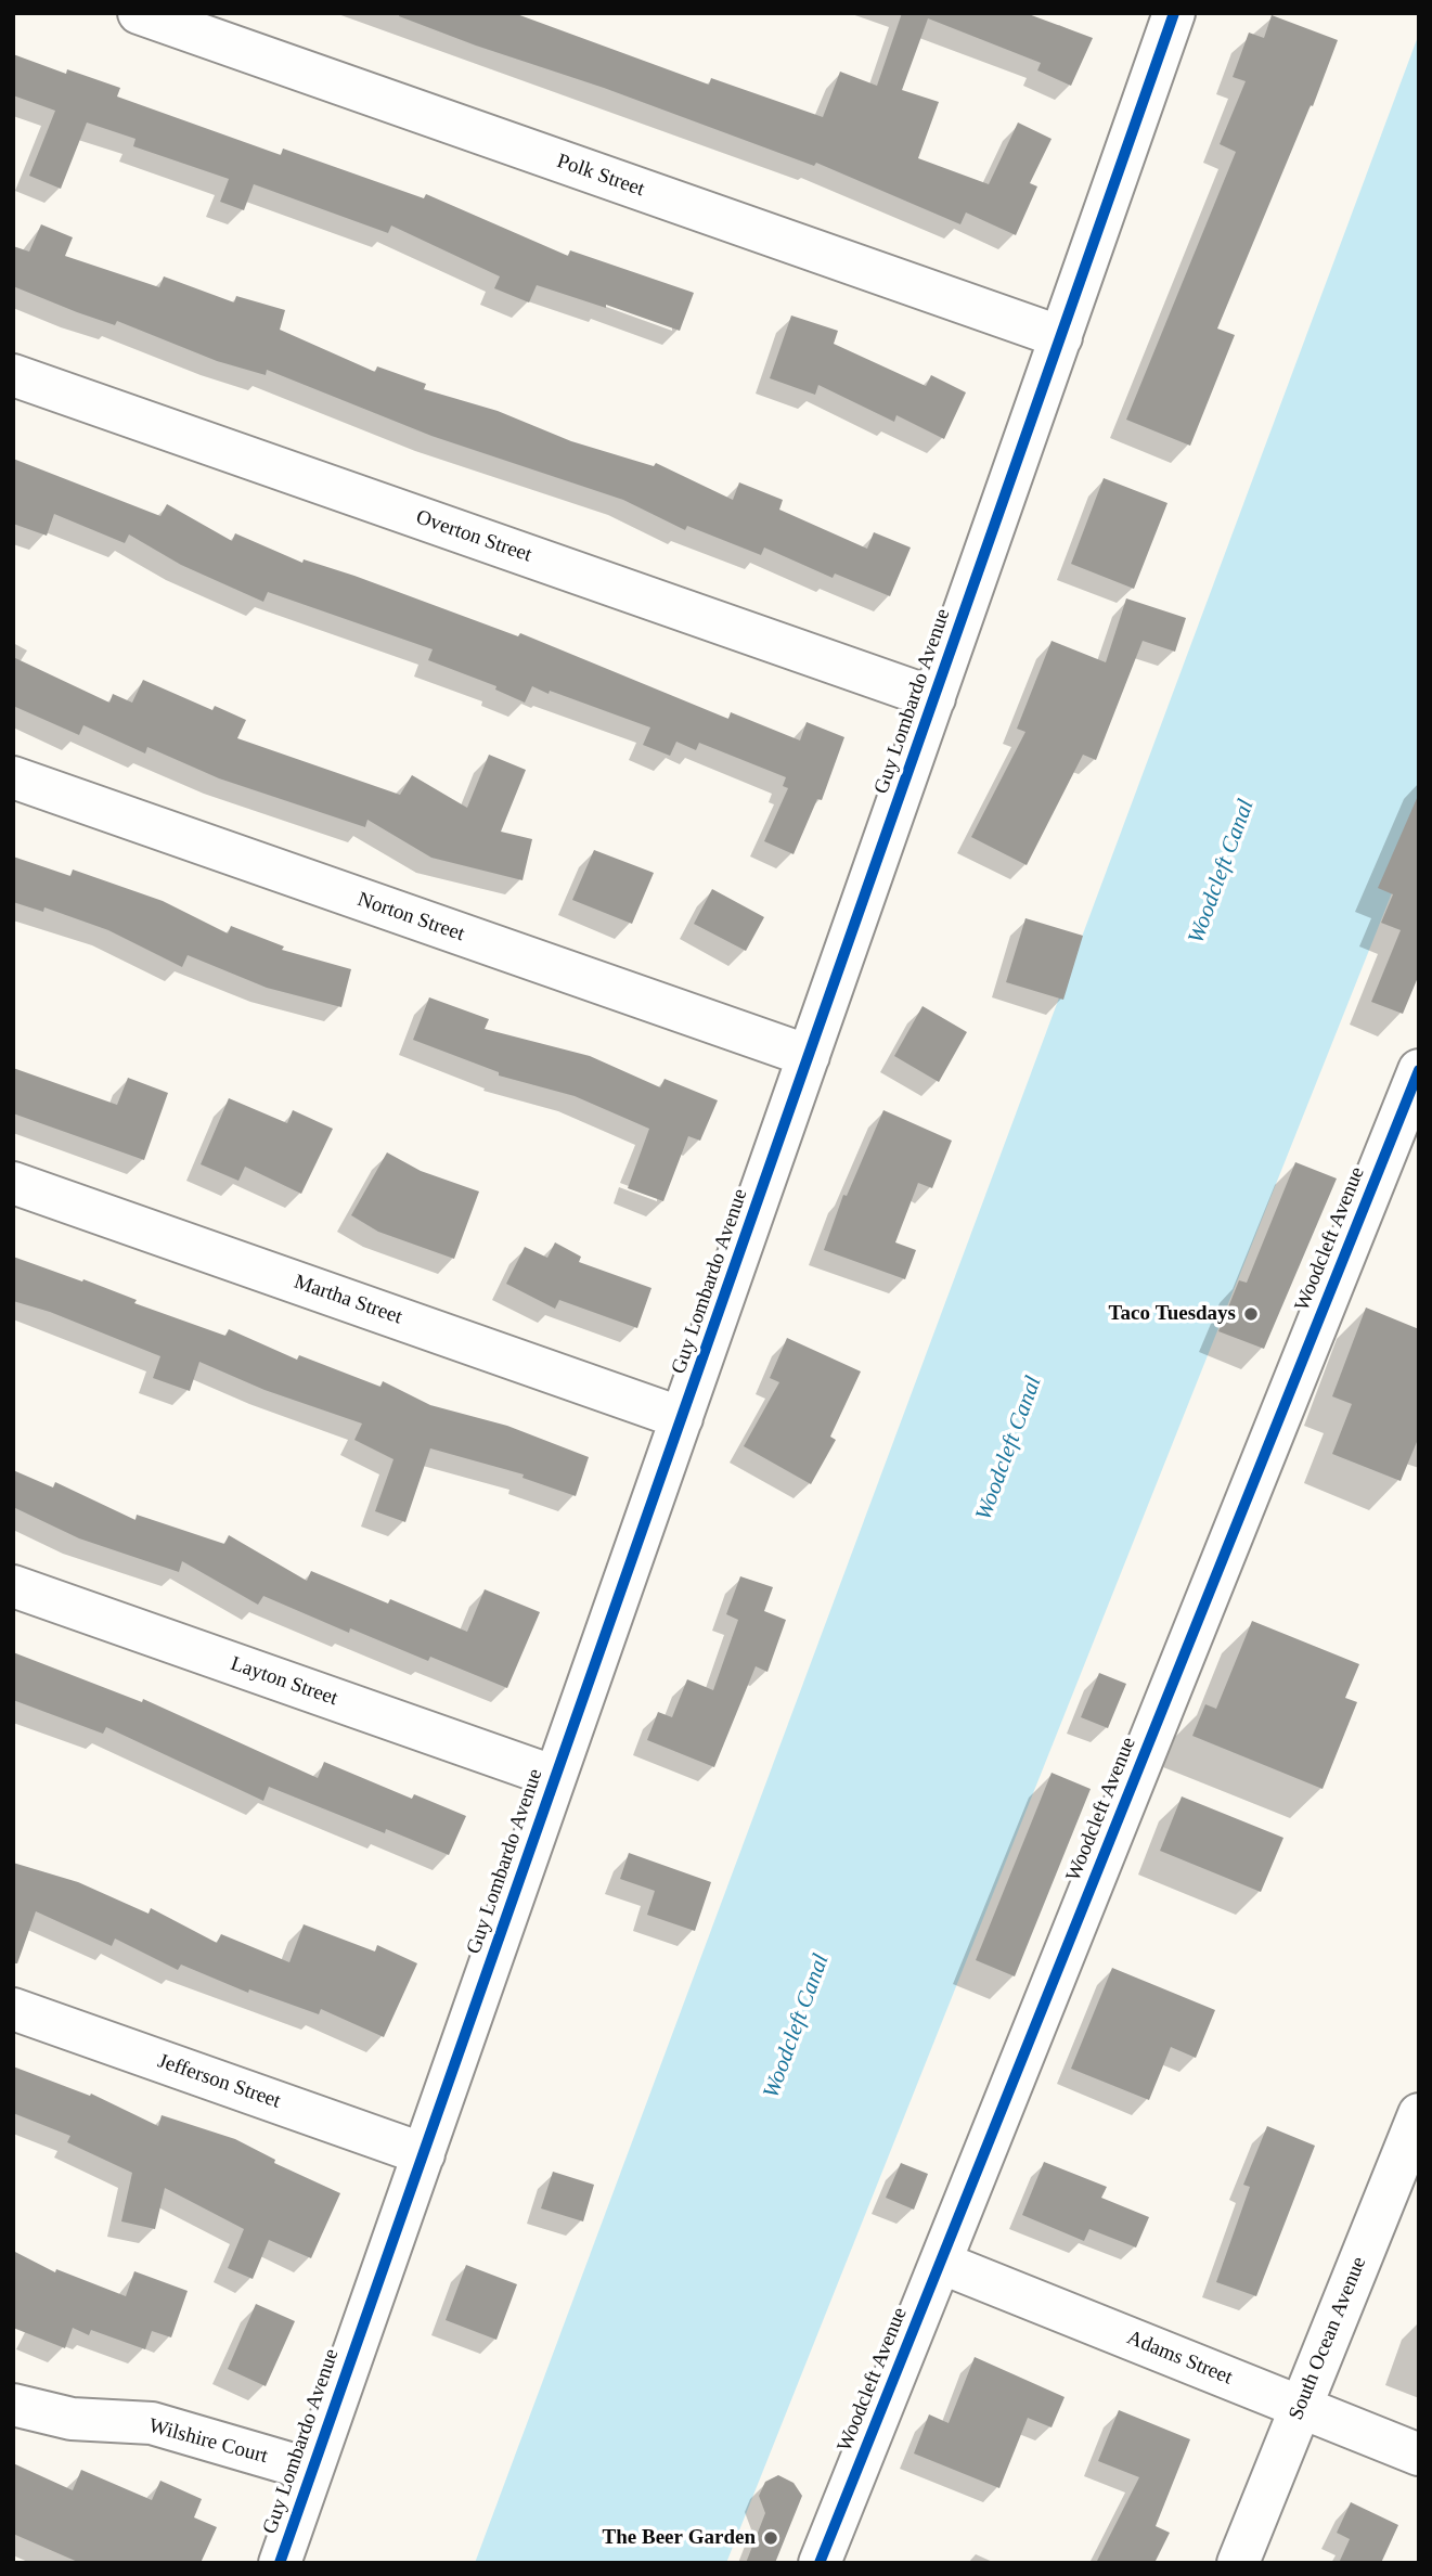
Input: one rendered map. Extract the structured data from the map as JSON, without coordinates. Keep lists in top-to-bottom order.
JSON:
{
  "streets": {
    "street": [
      "Polk Street",
      "Overton Street",
      "Guy Lombardo Avenue",
      "Norton Street",
      "Woodcleft Avenue",
      "Martha Street",
      "Layton Street",
      "Jefferson Street",
      "South Ocean Avenue",
      "Adams Street",
      "Wilshire Court"
    ]
  },
  "crossings": [
    ["Polk Street", "Guy Lombardo Avenue"],
    ["Overton Street", "Guy Lombardo Avenue"],
    ["Guy Lombardo Avenue", "Norton Street"],
    ["Guy Lombardo Avenue", "Martha Street"],
    ["Guy Lombardo Avenue", "Layton Street"],
    ["Guy Lombardo Avenue", "Jefferson Street"],
    ["Guy Lombardo Avenue", "Wilshire Court"],
    ["Woodcleft Avenue", "Adams Street"],
    ["South Ocean Avenue", "Adams Street"]
  ],
  "water": ["Woodcleft Canal"],
  "places": ["Taco Tuesdays", "The Beer Garden"]
}
